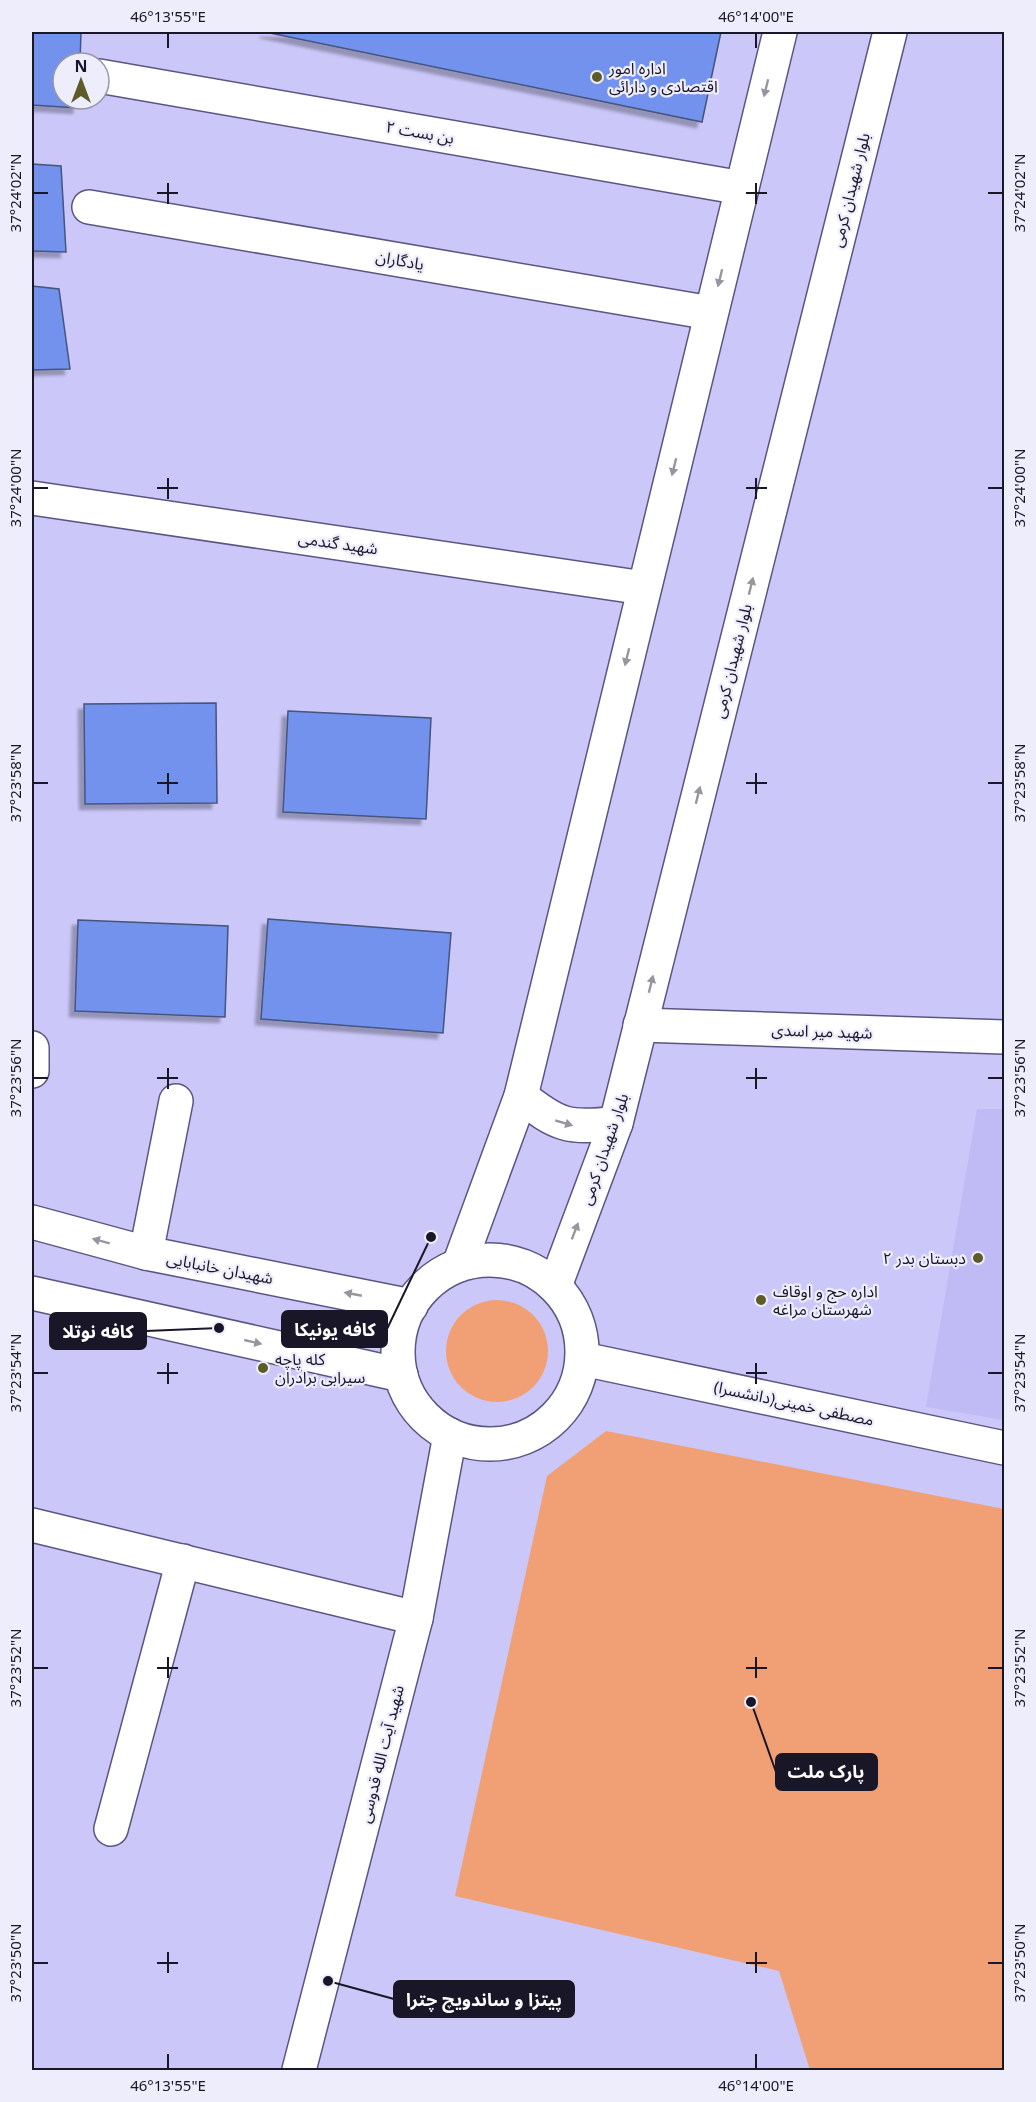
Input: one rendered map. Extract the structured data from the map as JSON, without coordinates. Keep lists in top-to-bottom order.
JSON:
{
  "streets": {
    "main road": [
      "بن بست ۲",
      "بلوار شهیدان کرمی",
      "یادگاران",
      "شهید گندمی",
      "شهید میر اسدی",
      "شهیدان خانبابایی",
      "(دانشسرا)مصطفی خمینی",
      "شهید آیت الله قدوسی"
    ]
  },
  "crossings": [
    ["بلوار شهیدان کرمی", "شهید میر اسدی"],
    ["بلوار شهیدان کرمی", "شهیدان خانبابایی"],
    ["بلوار شهیدان کرمی", "(دانشسرا)مصطفی خمینی"],
    ["بلوار شهیدان کرمی", "شهید آیت الله قدوسی"],
    ["شهیدان خانبابایی", "(دانشسرا)مصطفی خمینی"],
    ["شهیدان خانبابایی", "شهید آیت الله قدوسی"],
    ["(دانشسرا)مصطفی خمینی", "شهید آیت الله قدوسی"]
  ],
  "places": [
    "اداره امور اقتصادی و دارائی",
    "کافه یونیکا",
    "دبستان بدر ۲",
    "اداره حج و اوقاف شهرستان مراغه",
    "کافه نوتلا",
    "کله پاچه سیرابی برادران",
    "پارک ملت",
    "پیتزا و ساندویچ چترا"
  ],
  "north": "top",
  "coordinates": [
    "46°13'55\"E",
    "46°14'00\"E",
    "37°24'02\"N",
    "37°24'00\"N",
    "37°23'58\"N",
    "37°23'56\"N",
    "37°23'54\"N",
    "37°23'52\"N",
    "37°23'50\"N"
  ]
}
